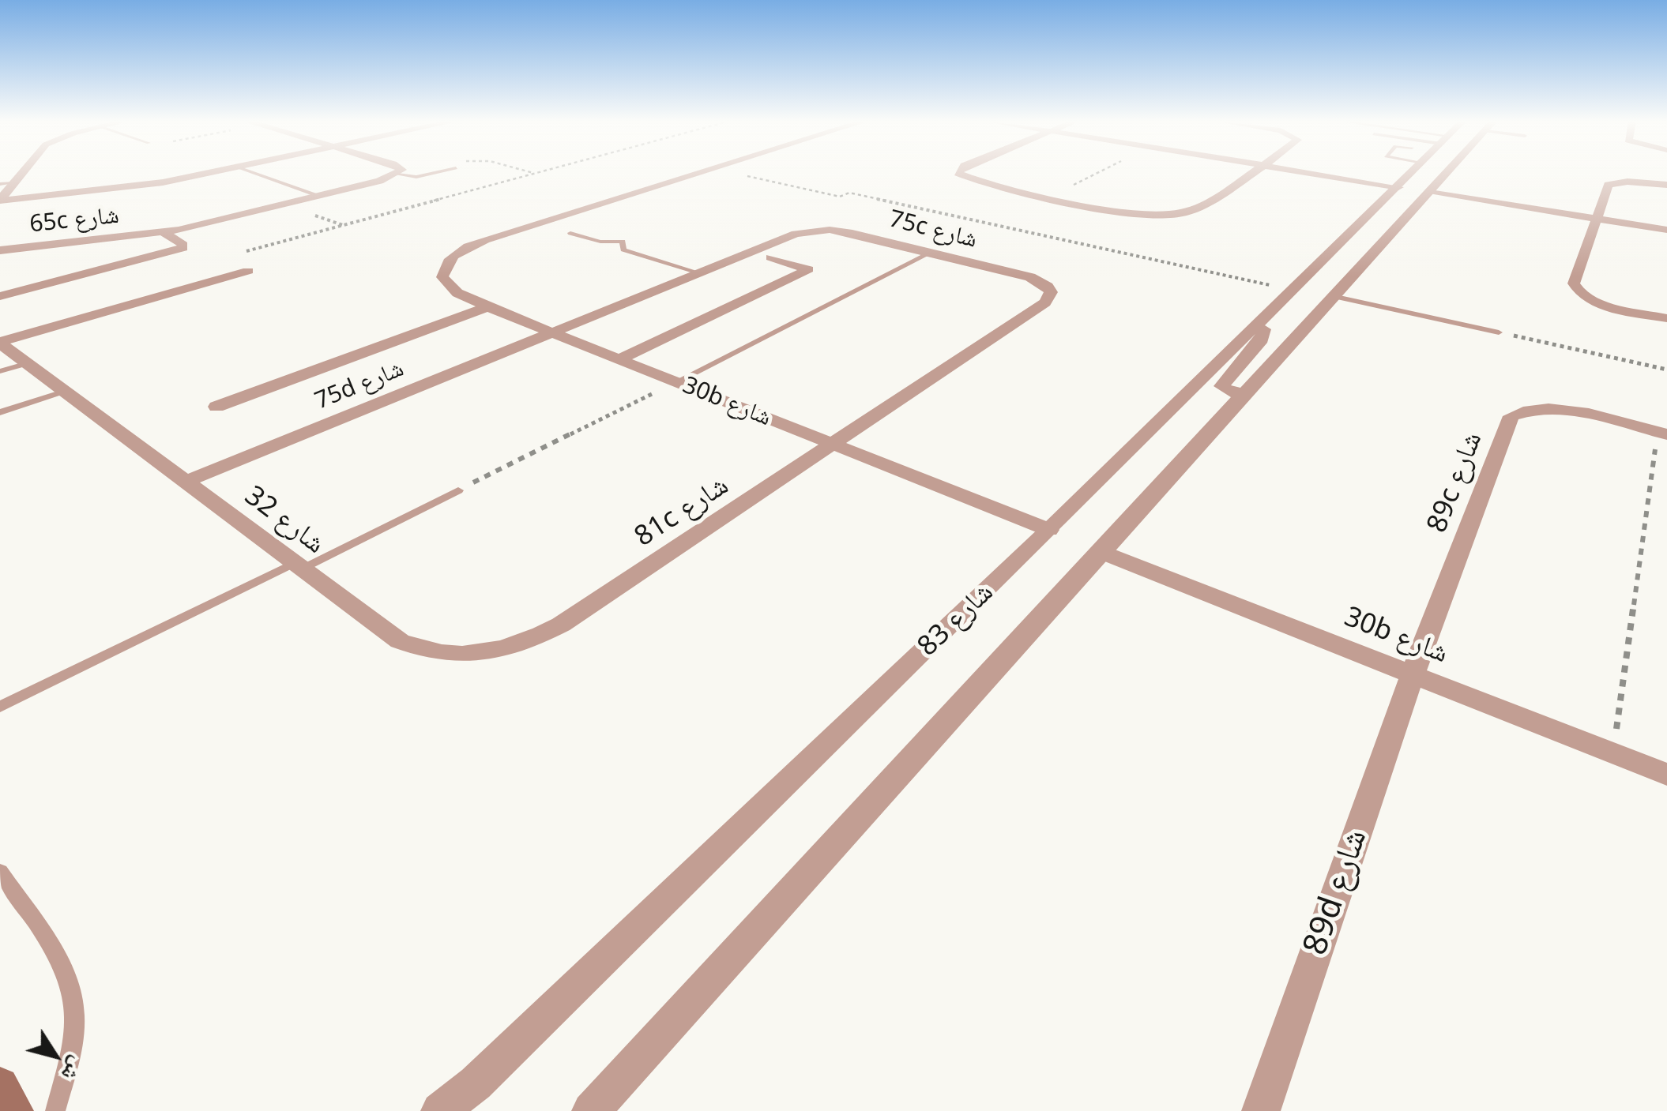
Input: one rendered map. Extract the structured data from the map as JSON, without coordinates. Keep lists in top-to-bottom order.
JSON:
{
  "streets": {
    "street": [
      "65c شارع",
      "75c شارع",
      "75d شارع",
      "30b شارع",
      "89c شارع",
      "81c شارع",
      "شارع 32",
      "شارع 83",
      "89d شارع"
    ]
  },
  "crossings": [
    ["75c شارع", "75d شارع"],
    ["75c شارع", "30b شارع"],
    ["75c شارع", "81c شارع"],
    ["75d شارع", "30b شارع"],
    ["75d شارع", "شارع 32"],
    ["30b شارع", "89c شارع"],
    ["30b شارع", "81c شارع"],
    ["30b شارع", "شارع 83"],
    ["30b شارع", "89d شارع"],
    ["89c شارع", "89d شارع"],
    ["81c شارع", "شارع 32"]
  ],
  "north": "bottom right"
}
